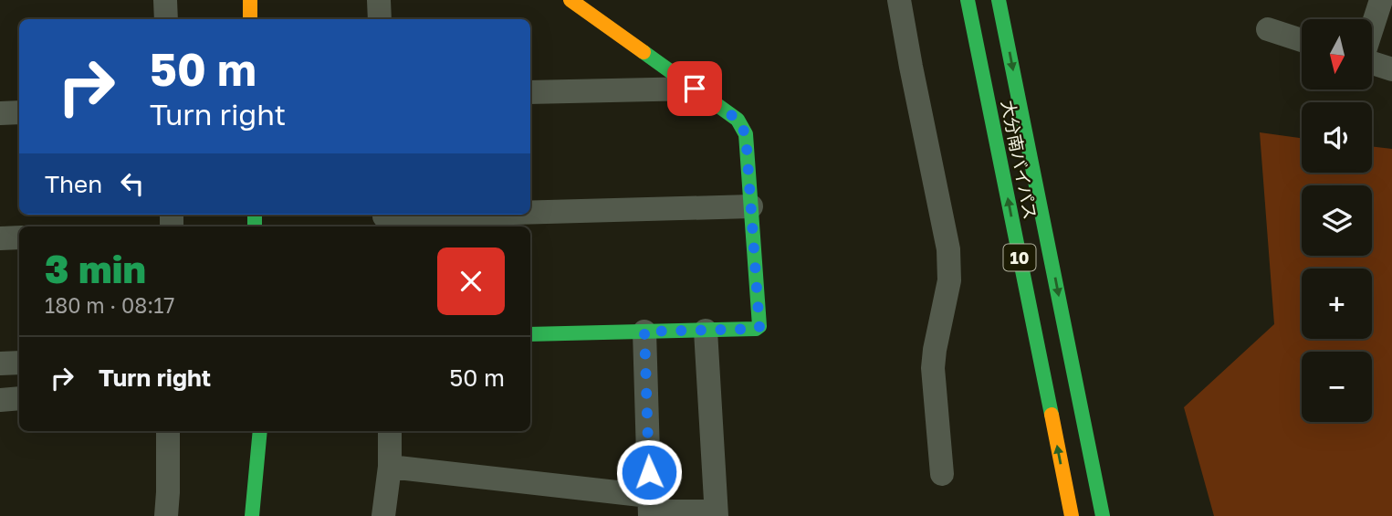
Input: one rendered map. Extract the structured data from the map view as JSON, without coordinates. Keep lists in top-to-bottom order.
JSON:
{
  "streets": {
    "main road": ["大分南バイパス", "10"]
  },
  "north": "bottom",
  "page": {
    "map_buttons": ["+", "−"],
    "turn": ["50 m", "Turn right"],
    "then": "Then",
    "heading": ["3 min", "180 m · 08:17"],
    "list": [
      {
        "name": "Turn right",
        "value": "50 m"
      }
    ]
  }
}
